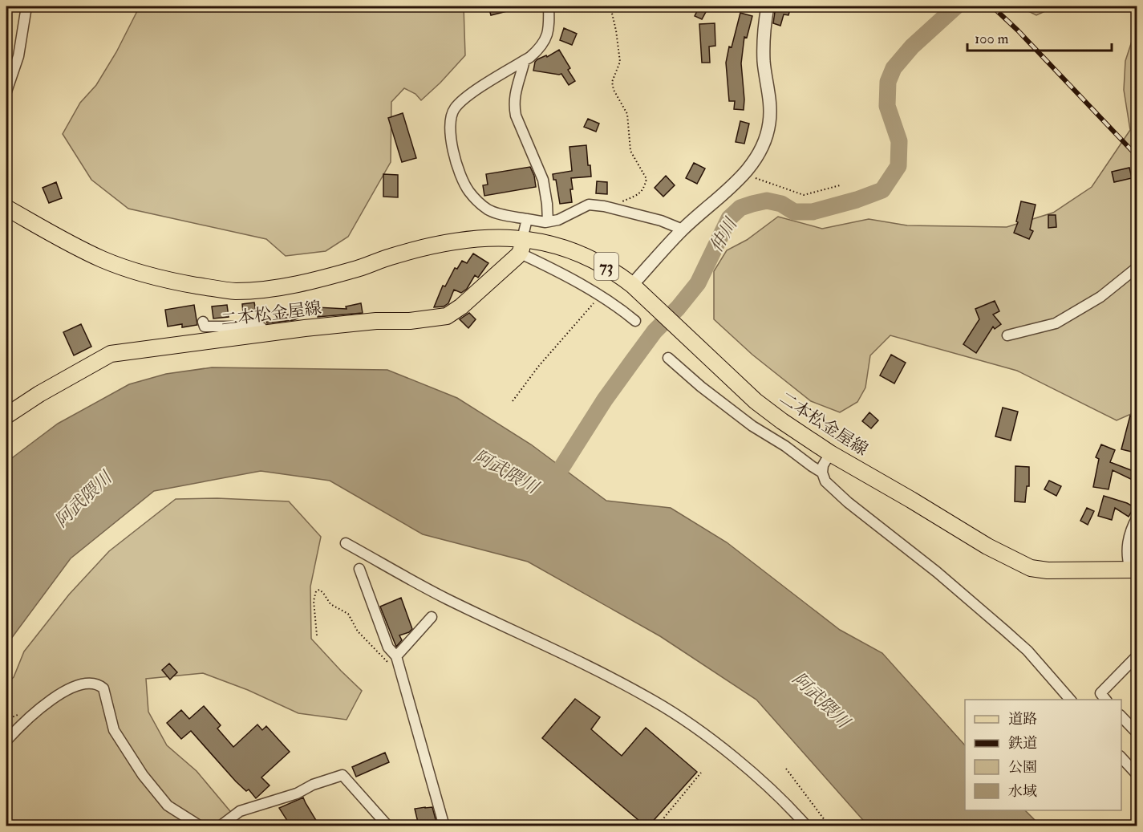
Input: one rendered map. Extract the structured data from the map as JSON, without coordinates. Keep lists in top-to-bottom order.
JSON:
{
  "streets": {
    "main road": ["73", "二本松金屋線"]
  },
  "water": ["仲川", "阿武隈川"],
  "legend": [
    "道路",
    "鉄道",
    "公園",
    "水域"
  ],
  "scale_bar": "100 m"
}
